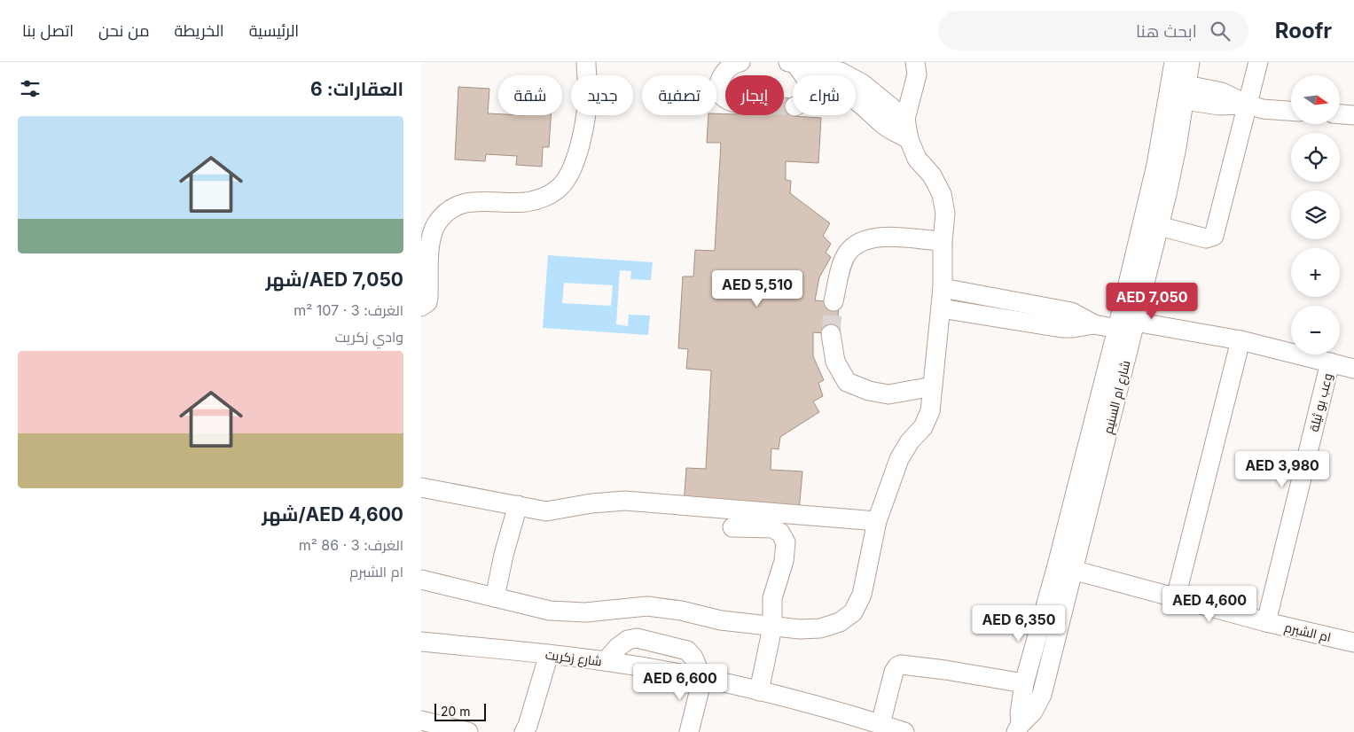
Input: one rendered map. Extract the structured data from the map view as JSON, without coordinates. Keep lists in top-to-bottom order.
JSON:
{
  "streets": {
    "street": [
      "شارع ام السنيم",
      "وعب بو ثيلة",
      "ام الشبرم",
      "شارع زكريت"
    ]
  },
  "crossings": [
    ["شارع ام السنيم", "ام الشبرم"],
    ["وعب بو ثيلة", "ام الشبرم"]
  ],
  "scale_bar": "20 m",
  "north": "right",
  "page": {
    "header": "Roofr",
    "search": "ابحث هنا",
    "nav": [
      "الرئيسية",
      "الخريطة",
      "من نحن",
      "اتصل بنا"
    ],
    "heading": "العقارات: 6",
    "map_buttons": ["+", "−"],
    "chip": [
      "شراء",
      "إيجار",
      "تصفية",
      "جديد",
      "شقة"
    ],
    "list": [
      {
        "name": "AED 7,050/شهر",
        "note": "الغرف: 3 · 107 m² · وادي زكريت"
      },
      {
        "name": "AED 4,600/شهر",
        "note": "الغرف: 3 · 86 m² · ام الشبرم"
      }
    ],
    "price": [
      "AED 5,510",
      "AED 7,050",
      "AED 3,980",
      "AED 4,600",
      "AED 6,350",
      "AED 6,600"
    ],
    "scale": "20 m"
  }
}
